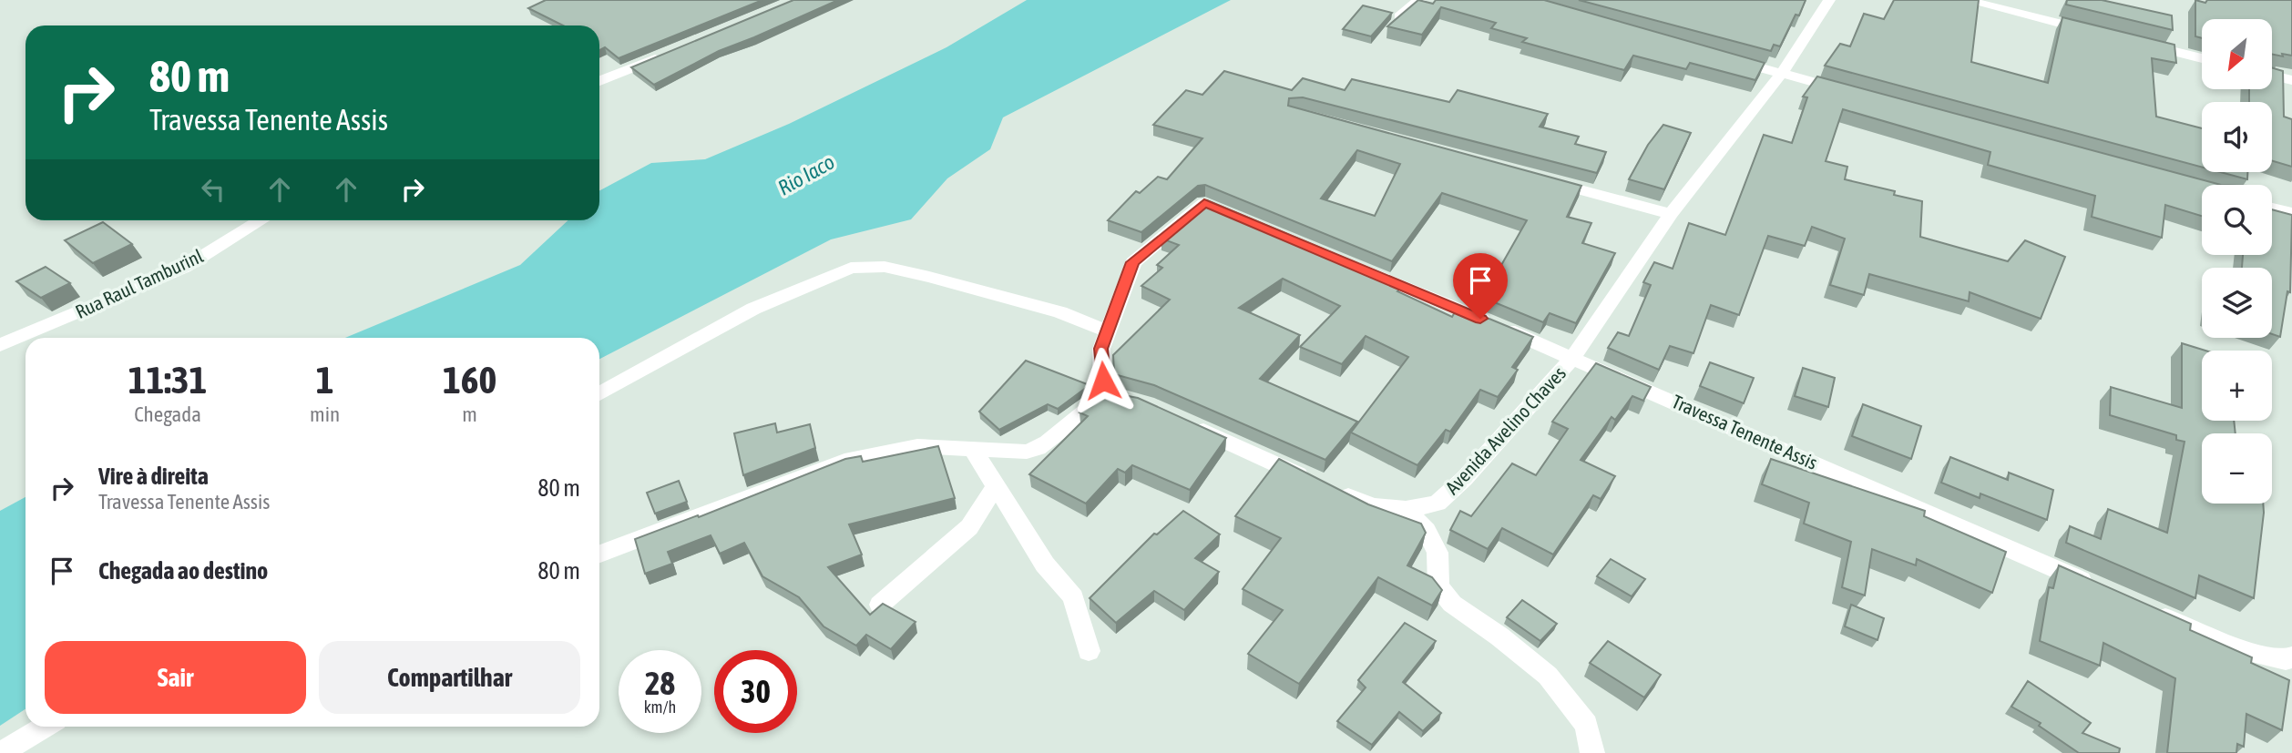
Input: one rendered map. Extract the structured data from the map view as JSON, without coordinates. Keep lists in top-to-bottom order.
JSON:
{
  "streets": {
    "street": ["Rua Raul Tamburinl", "Avenida Avelino Chaves", "Travessa Tenente Assis"]
  },
  "crossings": [
    ["Avenida Avelino Chaves", "Travessa Tenente Assis"]
  ],
  "water": ["Rio Iaco"],
  "north": "bottom left",
  "page": {
    "map_buttons": ["+", "−"],
    "turn": ["80 m", "Travessa Tenente Assis"],
    "eta": [
      "11:31",
      "Chegada",
      "1",
      "min",
      "160",
      "m"
    ],
    "list": [
      {
        "name": "Vire à direita",
        "note": "Travessa Tenente Assis",
        "value": "80 m"
      },
      {
        "name": "Chegada ao destino",
        "value": "80 m"
      }
    ],
    "buttons": ["Sair", "Compartilhar"],
    "speed": "28 km/h",
    "limit": "30"
  }
}
